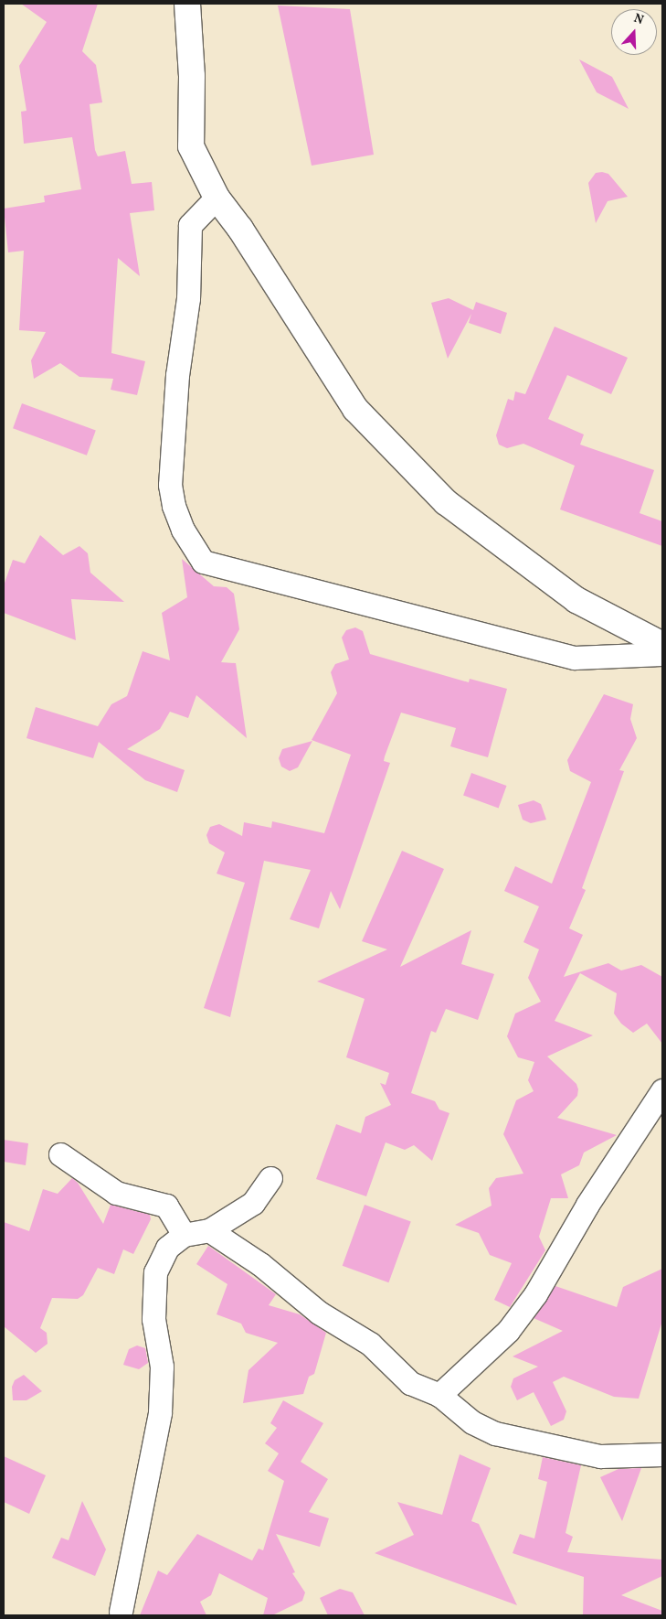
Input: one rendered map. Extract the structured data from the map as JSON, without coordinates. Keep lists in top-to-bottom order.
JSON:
{
  "north": "top"
}
